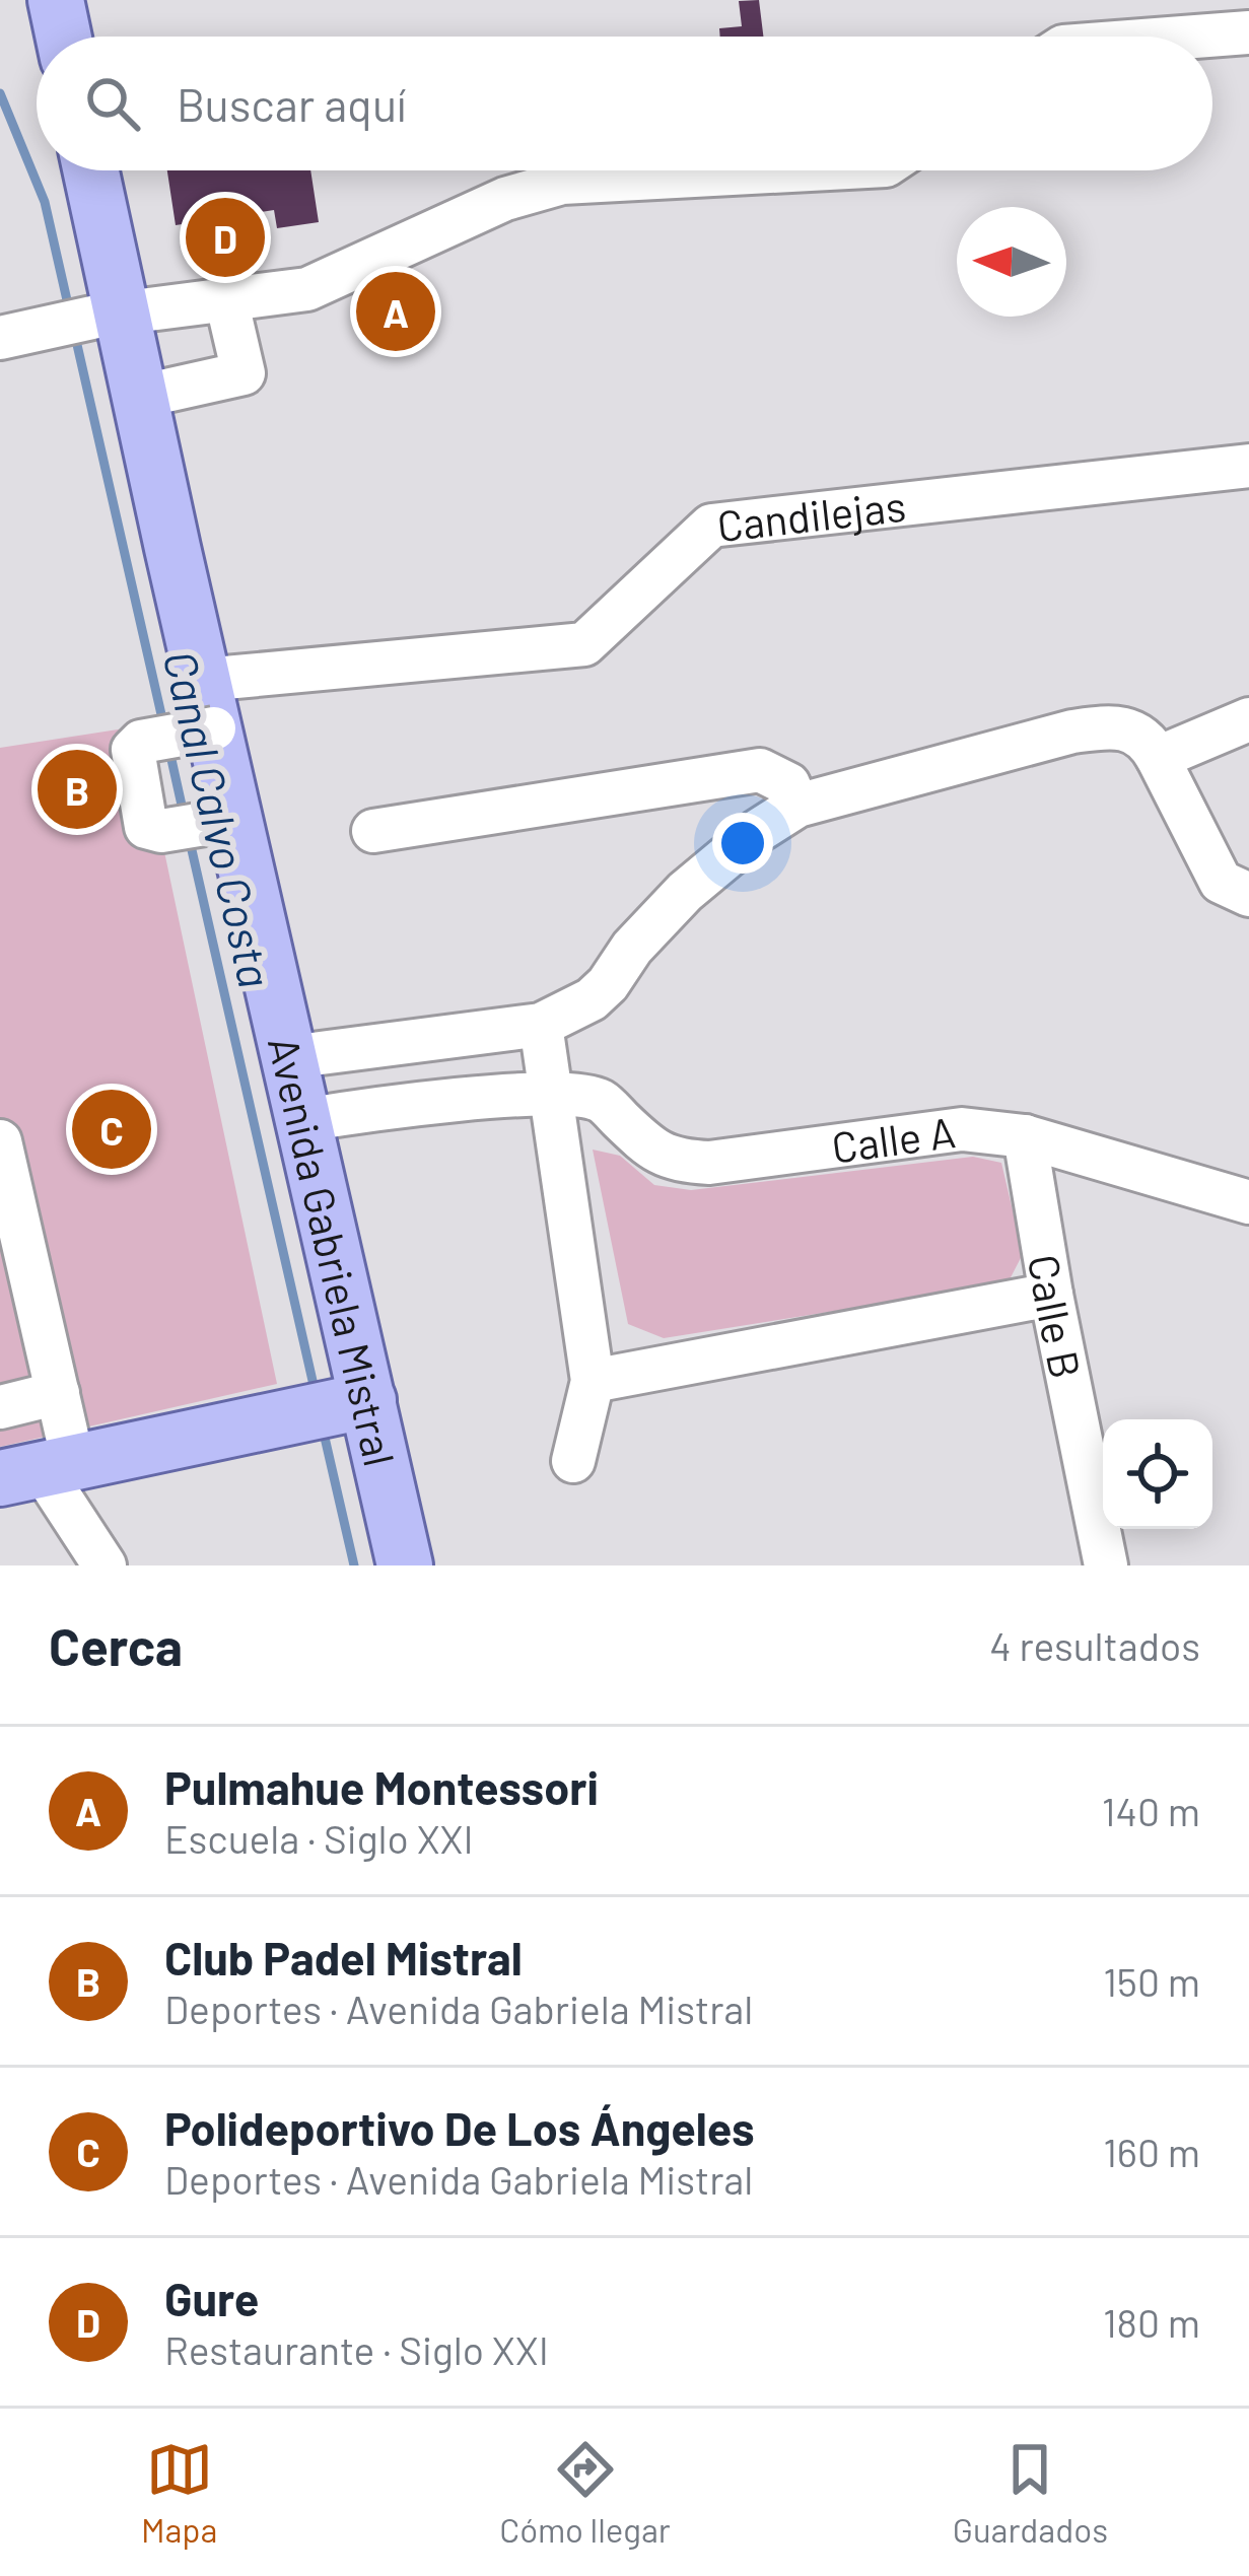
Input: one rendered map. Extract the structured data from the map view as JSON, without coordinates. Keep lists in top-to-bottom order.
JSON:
{
  "streets": {
    "main road": ["Avenida Gabriela Mistral"],
    "street": ["Candilejas", "Calle A", "Calle B"]
  },
  "crossings": [
    ["Candilejas", "Avenida Gabriela Mistral"],
    ["Calle A", "Avenida Gabriela Mistral"],
    ["Calle A", "Calle B"]
  ],
  "water": ["Canal Calvo Costa"],
  "north": "left",
  "page": {
    "search": "Buscar aquí",
    "pins": [
      "D",
      "A",
      "B",
      "C"
    ],
    "heading": ["Cerca", "4 resultados"],
    "list": [
      {
        "mark": "A",
        "name": "Pulmahue Montessori",
        "note": "Escuela · Siglo XXI",
        "value": "140 m"
      },
      {
        "mark": "B",
        "name": "Club Padel Mistral",
        "note": "Deportes · Avenida Gabriela Mistral",
        "value": "150 m"
      },
      {
        "mark": "C",
        "name": "Polideportivo De Los Ángeles",
        "note": "Deportes · Avenida Gabriela Mistral",
        "value": "160 m"
      },
      {
        "mark": "D",
        "name": "Gure",
        "note": "Restaurante · Siglo XXI",
        "value": "180 m"
      }
    ],
    "nav": ["Mapa", "Cómo llegar", "Guardados"]
  }
}
